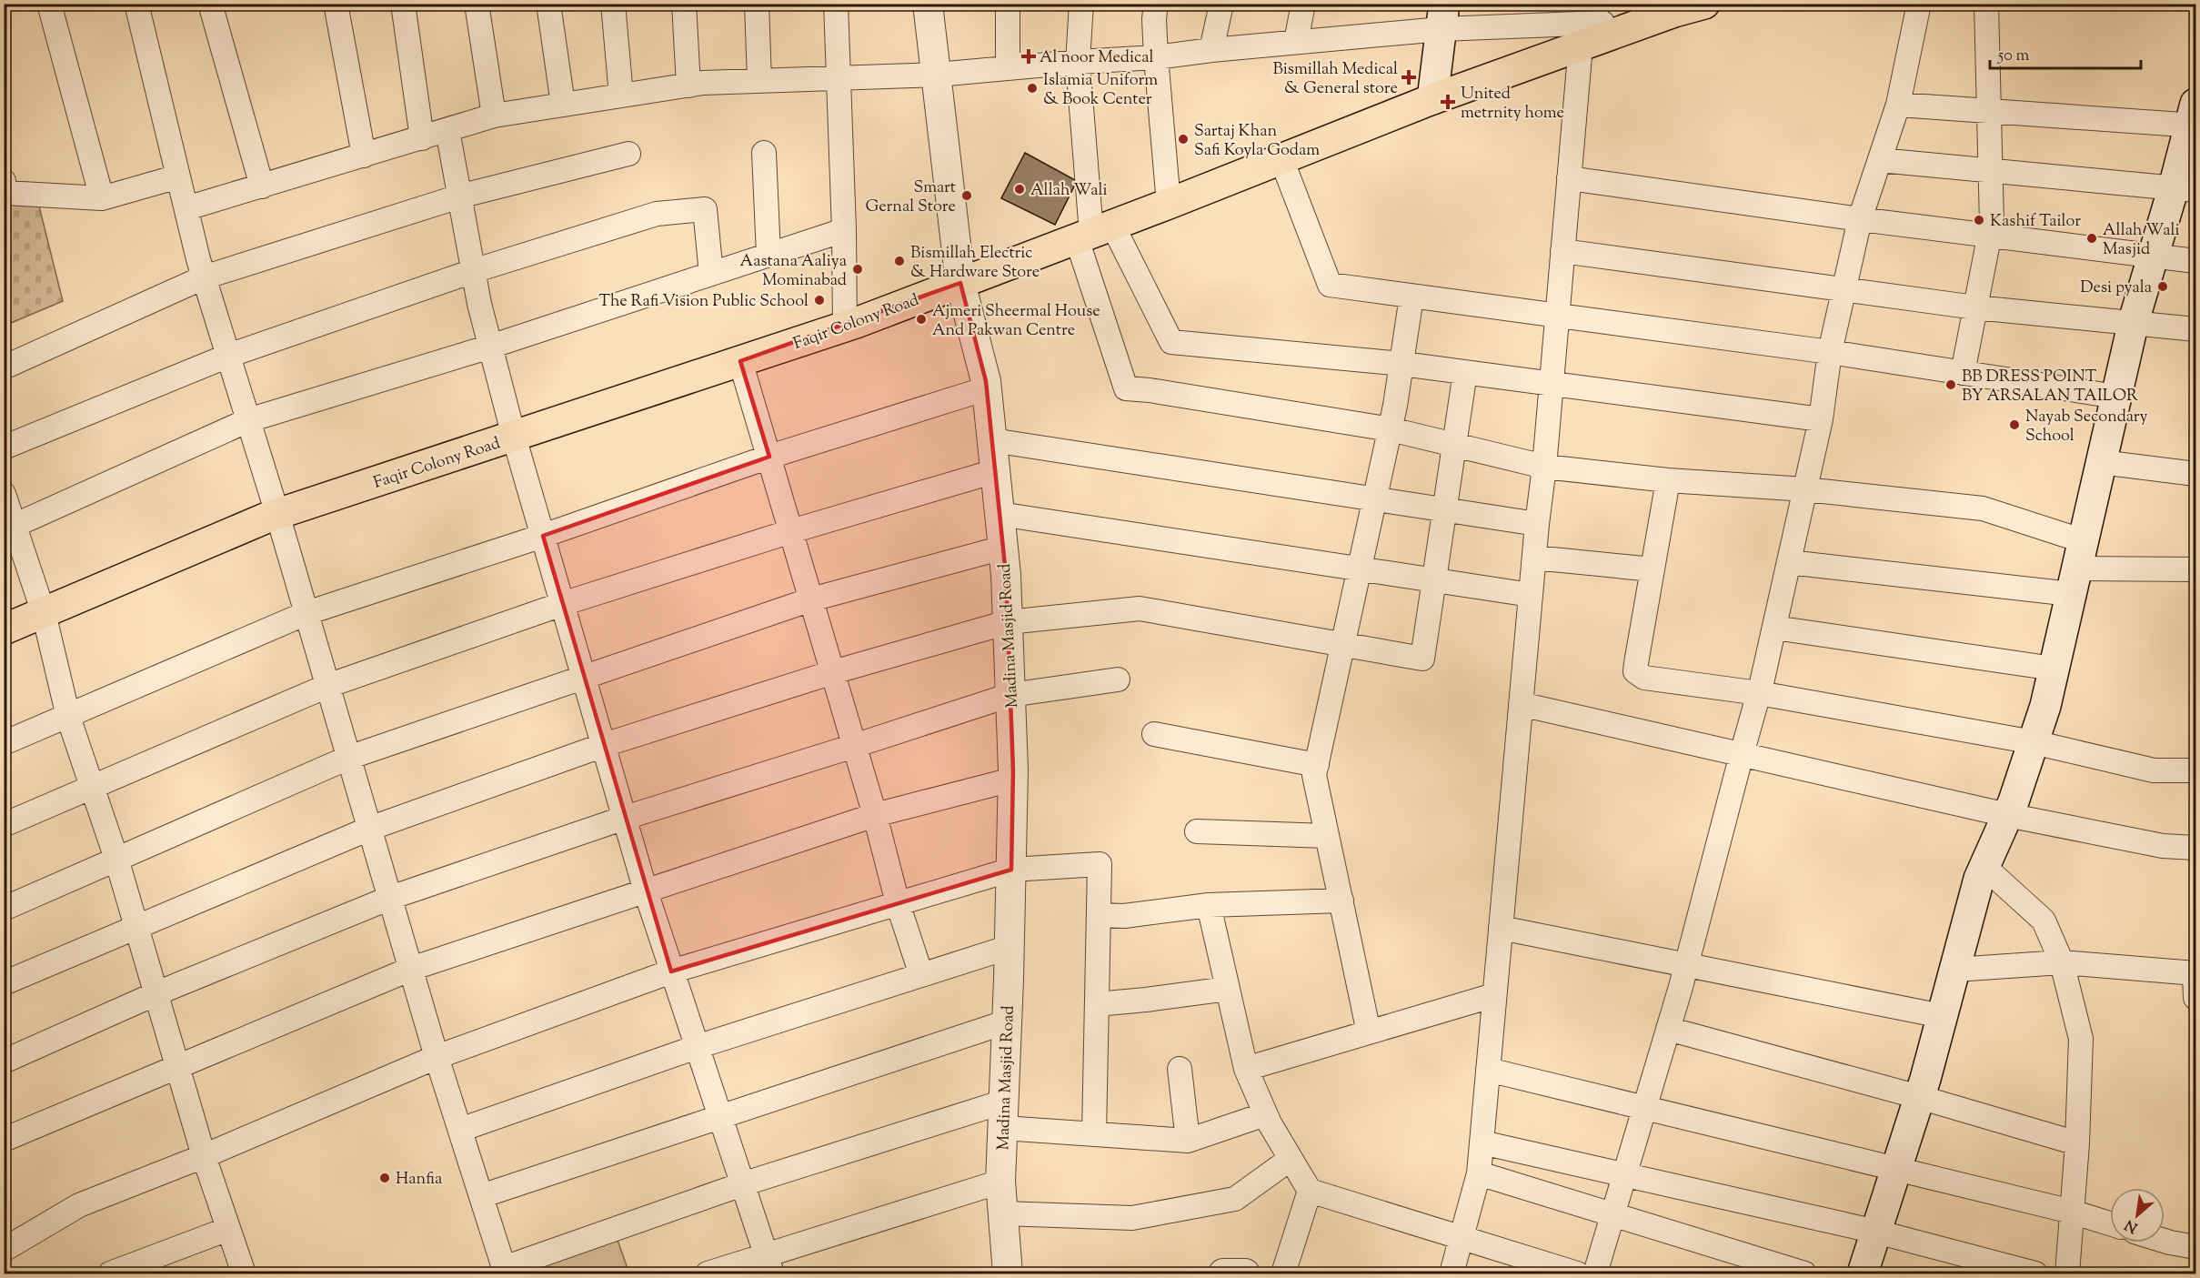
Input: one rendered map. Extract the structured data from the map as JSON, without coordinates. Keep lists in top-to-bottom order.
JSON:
{
  "streets": {
    "main road": ["Faqir Colony Road"],
    "street": ["Madina Masjid Road"]
  },
  "crossings": [
    ["Faqir Colony Road", "Madina Masjid Road"]
  ],
  "places": {
    "health": ["Al noor Medical", "Bismillah Medical & General store", "United metrnity home"],
    "other": [
      "Islamia Uniform & Book Center",
      "Sartaj Khan Safi Koyla Godam",
      "Allah Wali",
      "Smart Gernal Store",
      "Kashif Tailor",
      "Allah Wali Masjid",
      "Bismillah Electric & Hardware Store",
      "Aastana Aaliya Mominabad",
      "Desi pyala",
      "The Rafi Vision Public School",
      "Ajmeri Sheermal House And Pakwan Centre",
      "BB DRESS POINT BY ARSALAN TAILOR",
      "Nayab Secondary School",
      "Hanfia"
    ]
  },
  "scale_bar": "50 m",
  "north": "bottom left"
}
